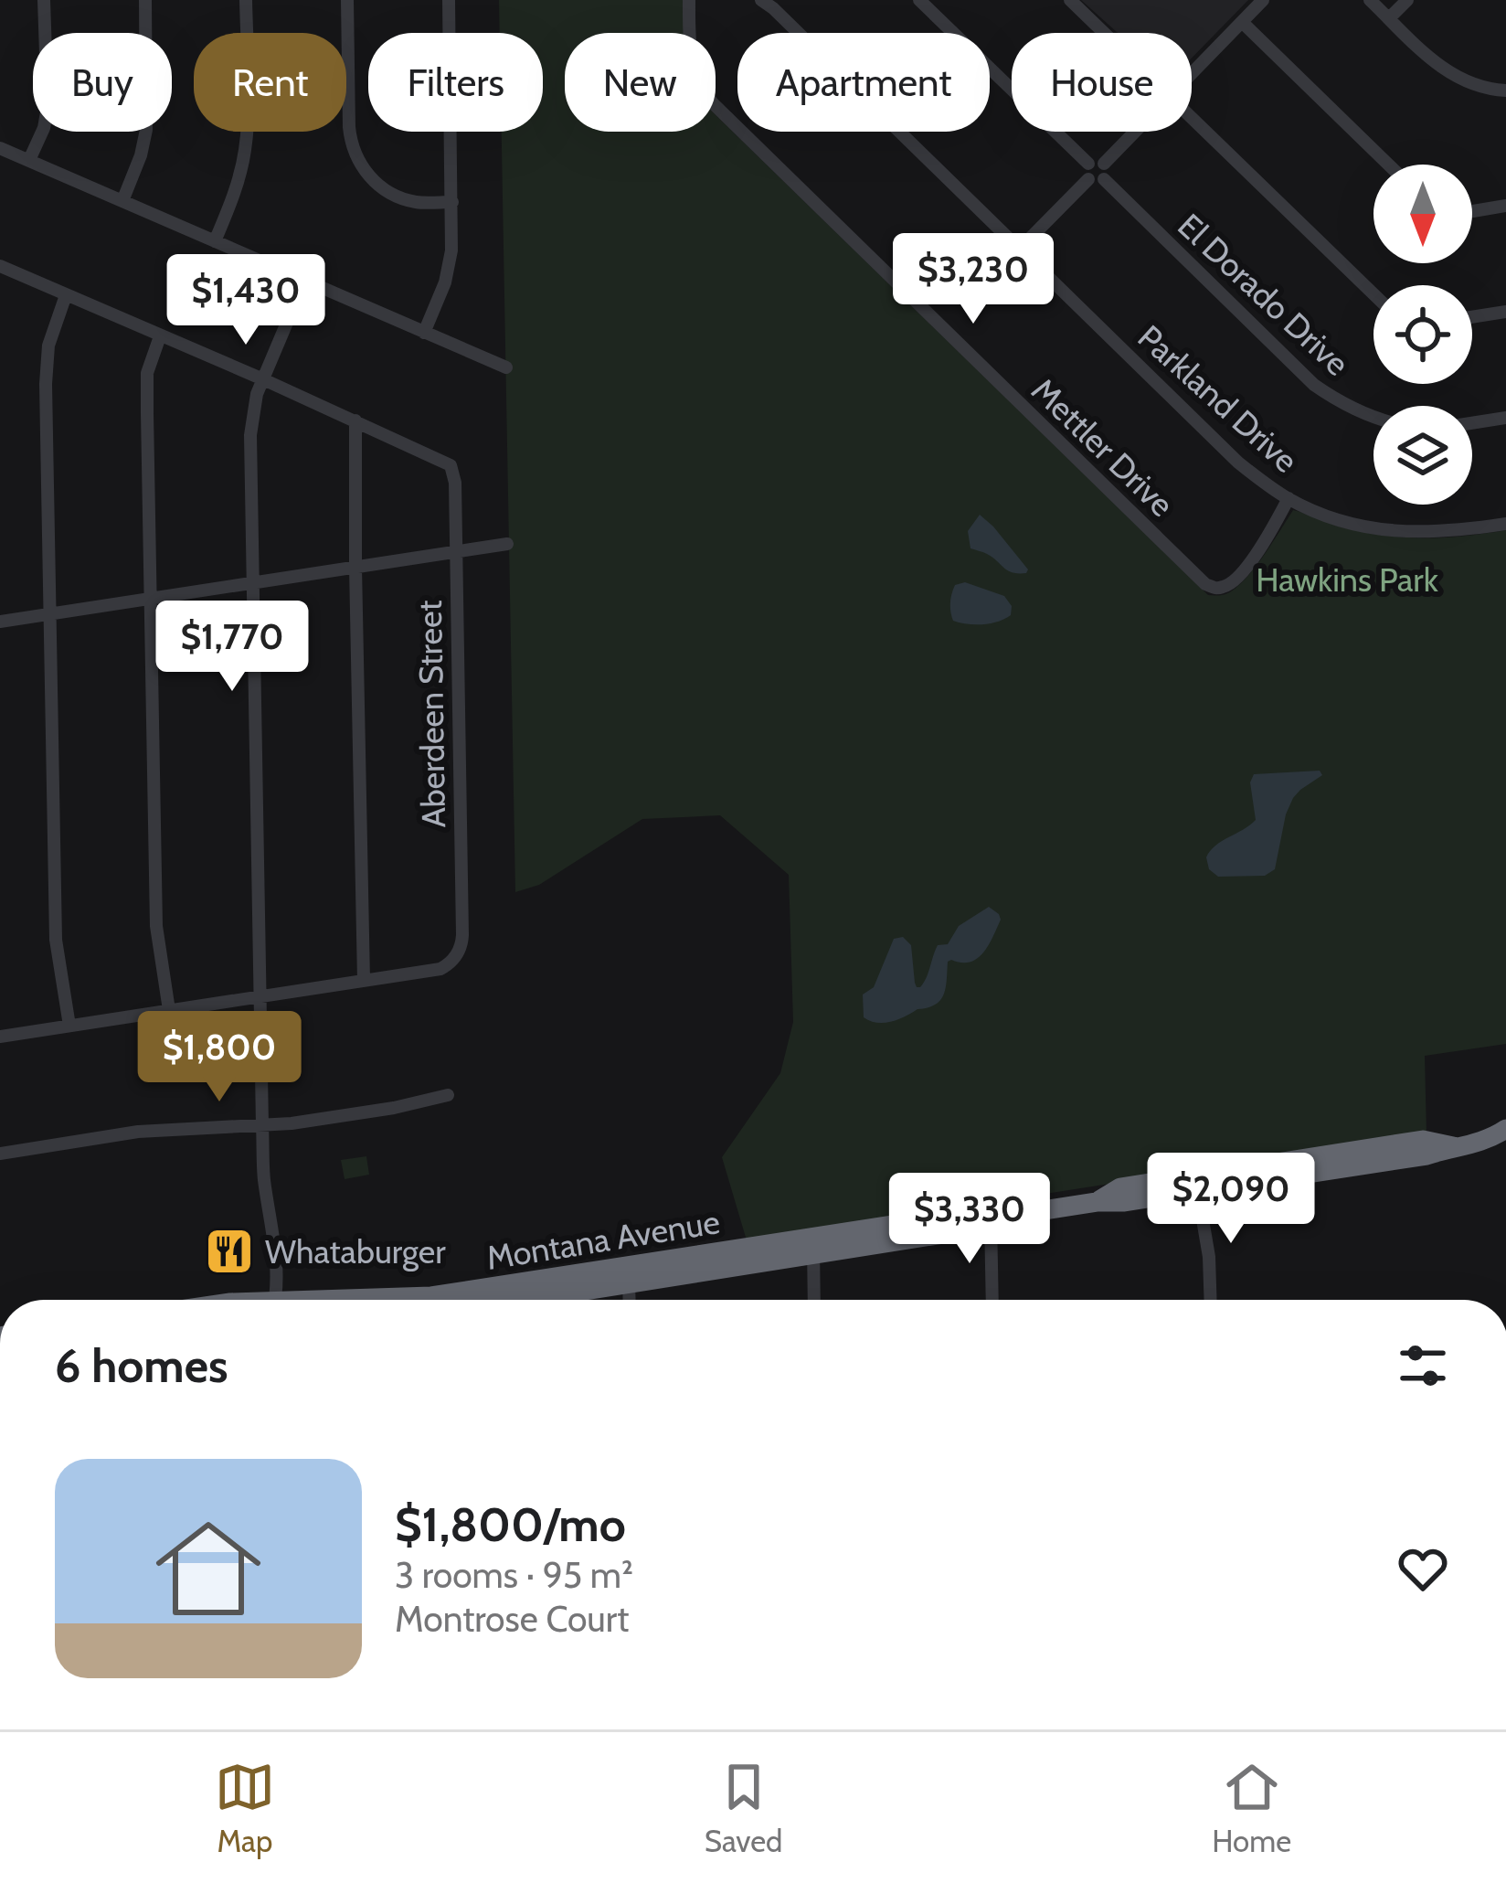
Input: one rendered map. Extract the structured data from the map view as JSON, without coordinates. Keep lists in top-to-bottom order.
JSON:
{
  "streets": {
    "highway": ["Montana Avenue"],
    "street": [
      "El Dorado Drive",
      "Parkland Drive",
      "Mettler Drive",
      "Aberdeen Street"
    ]
  },
  "crossings": [
    ["Parkland Drive", "Mettler Drive"]
  ],
  "parks": ["Hawkins Park"],
  "places": {
    "restaurant": ["Whataburger"]
  },
  "north": "bottom",
  "page": {
    "chip": [
      "Buy",
      "Rent",
      "Filters",
      "New",
      "Apartment",
      "House"
    ],
    "price": [
      "$3,230",
      "$1,430",
      "$1,770",
      "$1,800",
      "$2,090",
      "$3,330"
    ],
    "heading": "6 homes",
    "list": [
      {
        "name": "$1,800/mo",
        "note": "3 rooms · 95 m² · Montrose Court"
      }
    ],
    "tabs": ["Map", "Saved", "Home"]
  }
}
